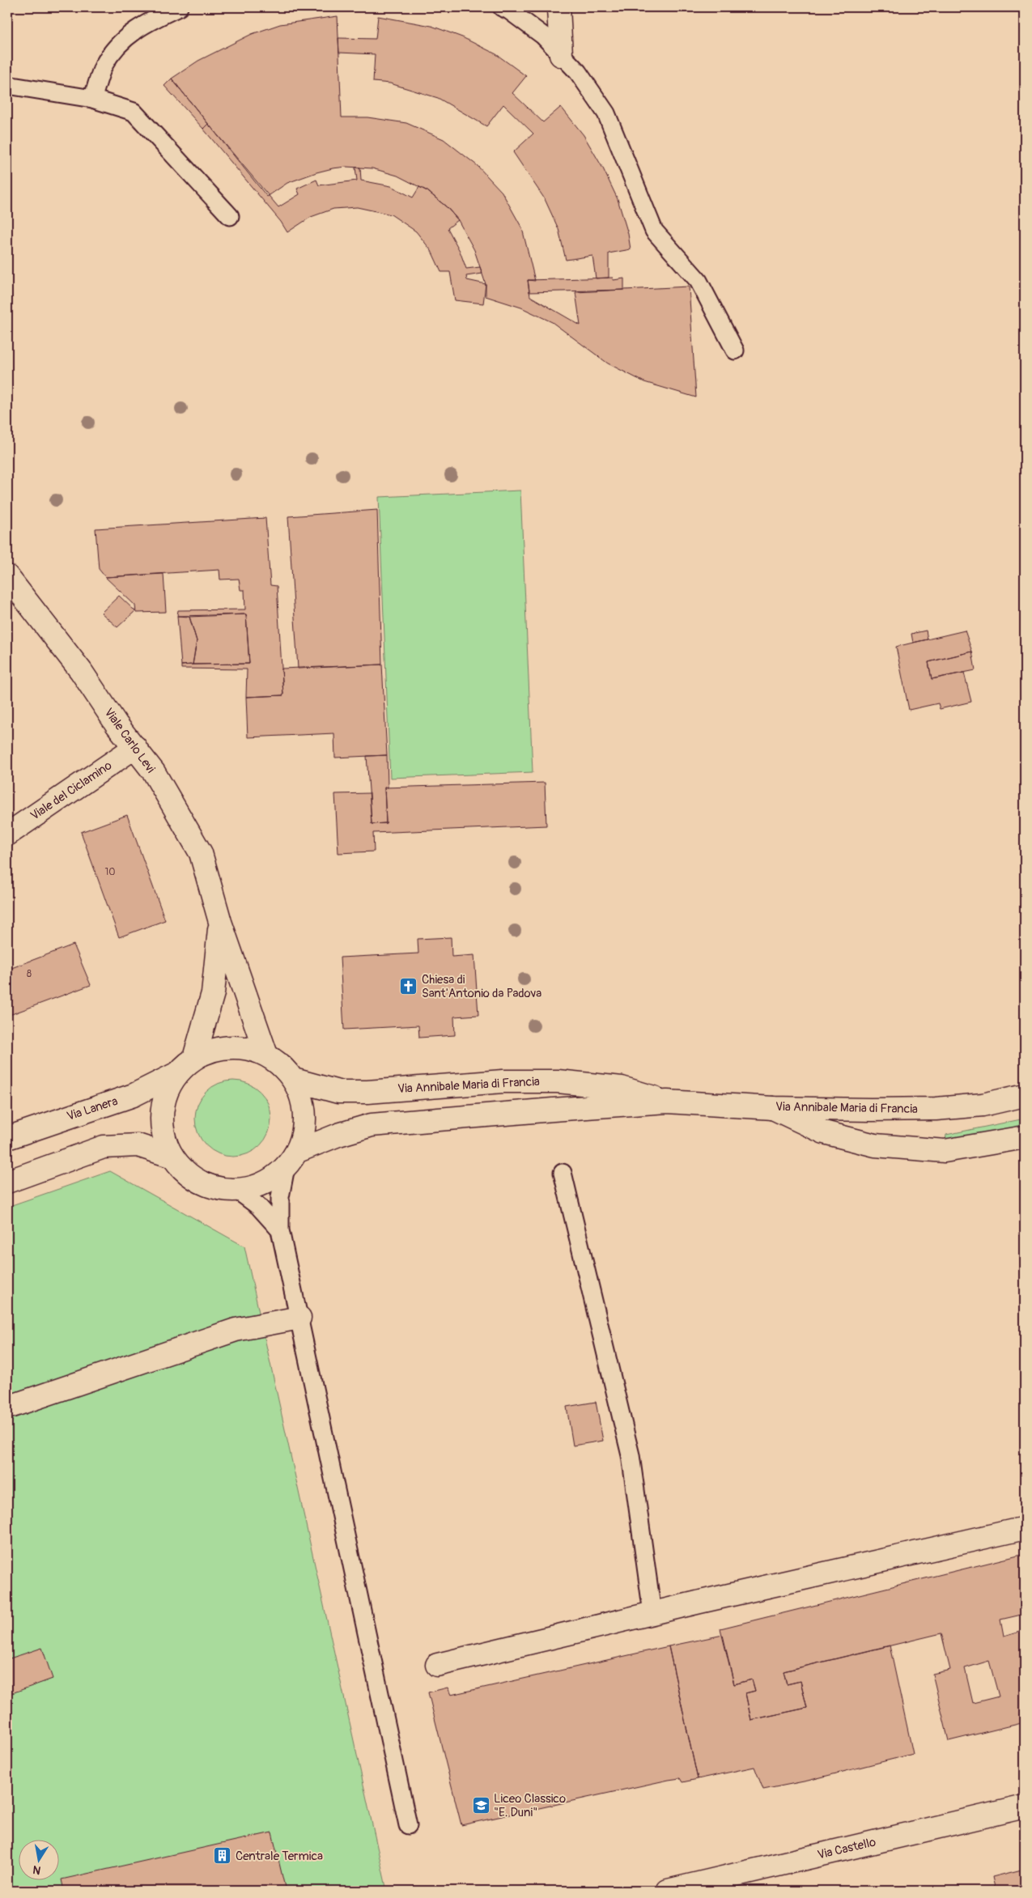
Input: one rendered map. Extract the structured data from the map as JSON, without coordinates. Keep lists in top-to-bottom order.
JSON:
{
  "streets": {
    "main road": [
      "Viale Carlo Levi",
      "Viale del Ciclamino",
      "Via Annibale Maria di Francia",
      "Via Lanera",
      "Via Castello"
    ]
  },
  "crossings": [
    ["Viale Carlo Levi", "Viale del Ciclamino"],
    ["Viale Carlo Levi", "Via Annibale Maria di Francia"],
    ["Viale Carlo Levi", "Via Lanera"],
    ["Via Annibale Maria di Francia", "Via Lanera"]
  ],
  "places": {
    "church": ["Chiesa di Sant'Antonio da Padova"],
    "school or university": ["Liceo Classico \"E. Duni\""],
    "building": ["Centrale Termica"]
  },
  "house_numbers": ["10", "8"],
  "north": "bottom"
}
